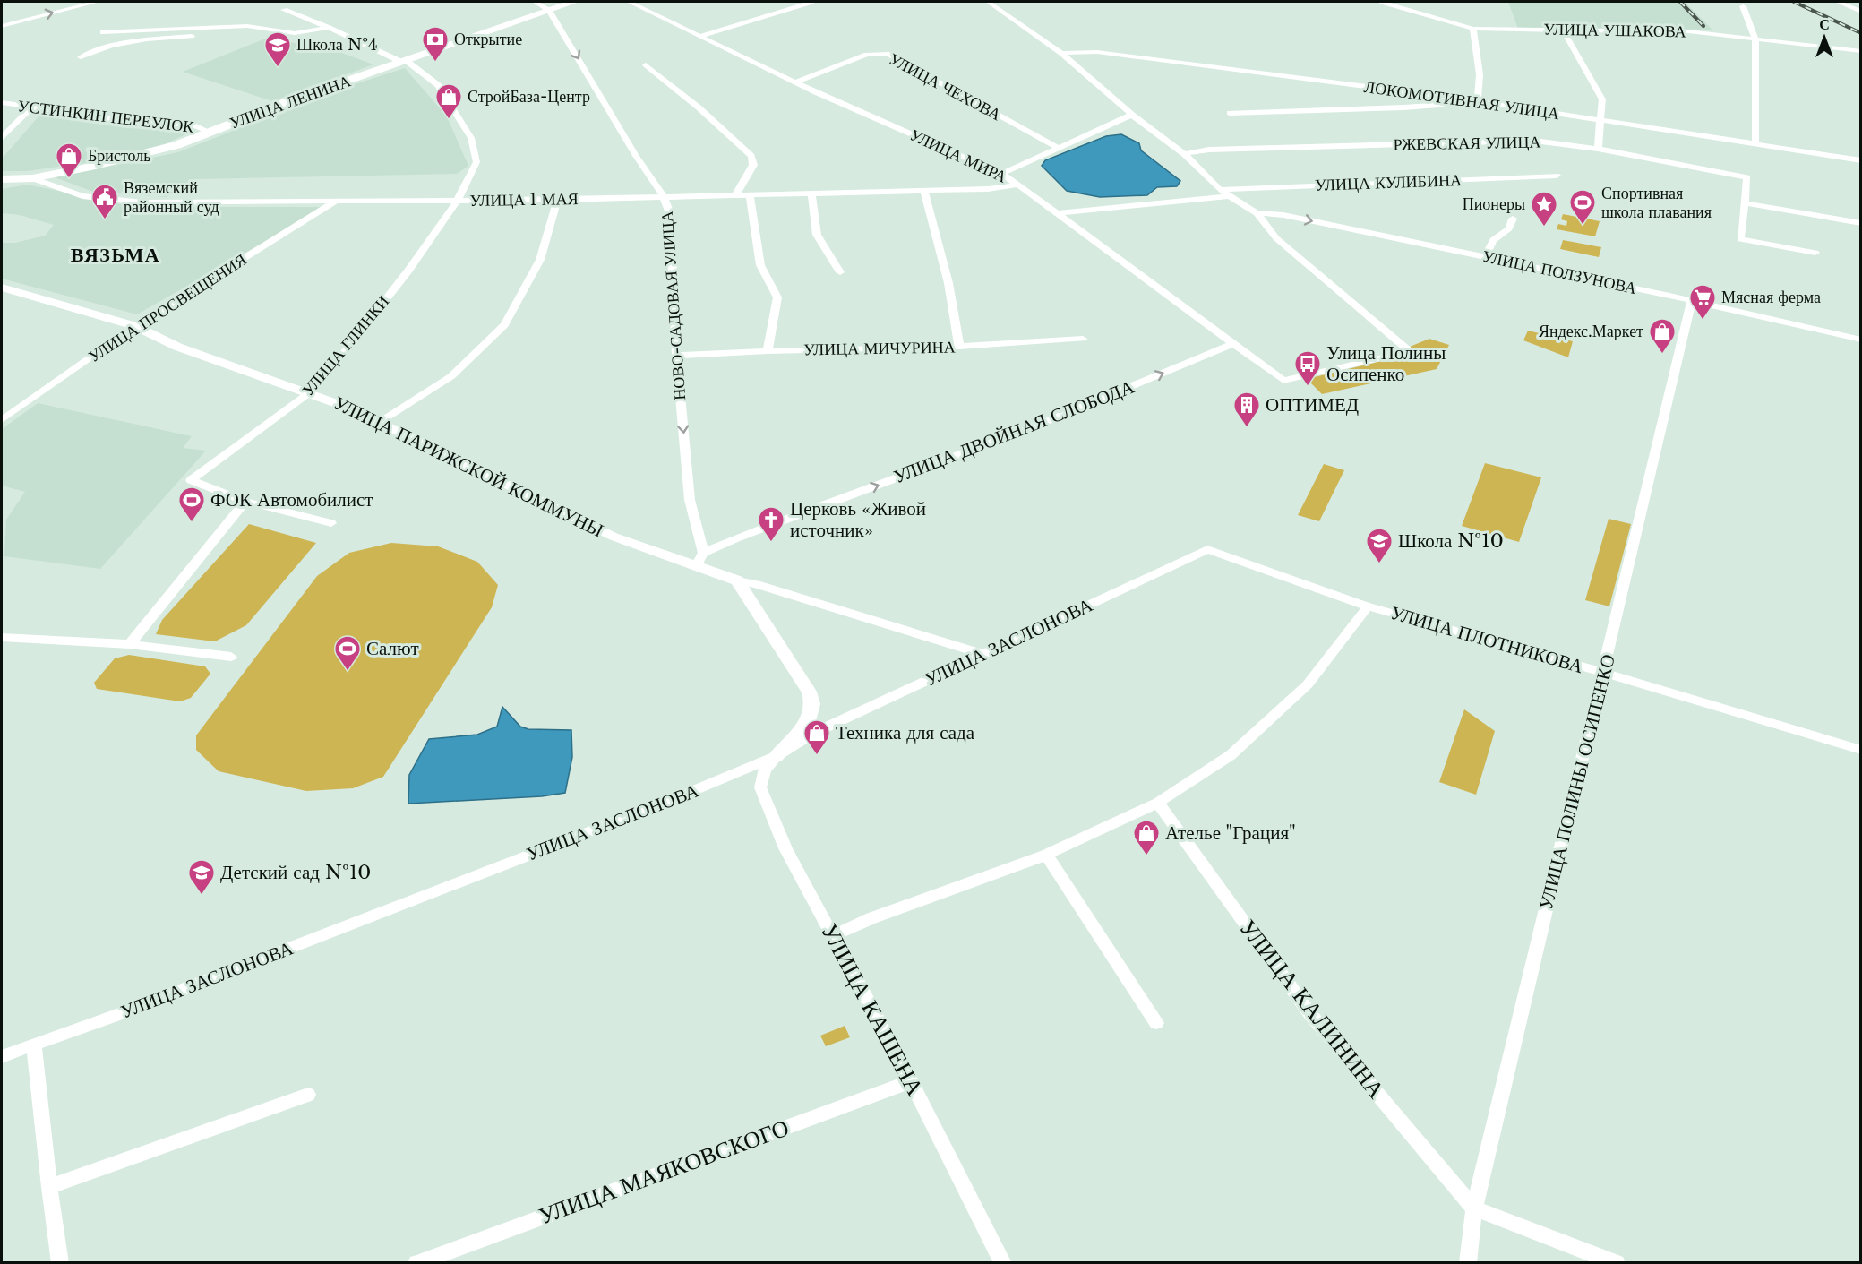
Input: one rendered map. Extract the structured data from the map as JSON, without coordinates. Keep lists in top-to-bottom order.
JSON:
{
  "streets": {
    "main road": ["УЛИЦА ЛЕНИНА"],
    "street": [
      "УЛИЦА УШАКОВА",
      "УЛИЦА ЧЕХОВА",
      "ЛОКОМОТИВНАЯ УЛИЦА",
      "УСТИНКИН ПЕРЕУЛОК",
      "РЖЕВСКАЯ УЛИЦА",
      "УЛИЦА МИРА",
      "УЛИЦА КУЛИБИНА",
      "УЛИЦА 1 МАЯ",
      "УЛИЦА ПОЛЗУНОВА",
      "НОВО-САДОВАЯ УЛИЦА",
      "УЛИЦА ПРОСВЕЩЕНИЯ",
      "УЛИЦА ГЛИНКИ",
      "УЛИЦА МИЧУРИНА",
      "УЛИЦА ДВОЙНАЯ СЛОБОДА",
      "УЛИЦА ПАРИЖСКОЙ КОММУНЫ",
      "УЛИЦА ПЛОТНИКОВА",
      "УЛИЦА ЗАСЛОНОВА",
      "УЛИЦА ПОЛИНЫ ОСИПЕНКО",
      "УЛИЦА КАЛИНИНА",
      "УЛИЦА КАШЕНА",
      "УЛИЦА МАЯКОВСКОГО"
    ]
  },
  "crossings": [
    ["УЛИЦА ЧЕХОВА", "УЛИЦА МИРА"],
    ["УЛИЦА ЛЕНИНА", "УСТИНКИН ПЕРЕУЛОК"],
    ["УЛИЦА ЛЕНИНА", "УЛИЦА 1 МАЯ"],
    ["УЛИЦА ЛЕНИНА", "НОВО-САДОВАЯ УЛИЦА"],
    ["УЛИЦА ЛЕНИНА", "УЛИЦА ГЛИНКИ"],
    ["УЛИЦА МИРА", "УЛИЦА 1 МАЯ"],
    ["УЛИЦА МИРА", "УЛИЦА ПОЛЗУНОВА"],
    ["УЛИЦА МИРА", "УЛИЦА ДВОЙНАЯ СЛОБОДА"],
    ["УЛИЦА 1 МАЯ", "НОВО-САДОВАЯ УЛИЦА"],
    ["УЛИЦА 1 МАЯ", "УЛИЦА ПРОСВЕЩЕНИЯ"],
    ["УЛИЦА 1 МАЯ", "УЛИЦА ГЛИНКИ"],
    ["УЛИЦА ПОЛЗУНОВА", "УЛИЦА ПОЛИНЫ ОСИПЕНКО"],
    ["НОВО-САДОВАЯ УЛИЦА", "УЛИЦА МИЧУРИНА"],
    ["НОВО-САДОВАЯ УЛИЦА", "УЛИЦА ДВОЙНАЯ СЛОБОДА"],
    ["НОВО-САДОВАЯ УЛИЦА", "УЛИЦА ПАРИЖСКОЙ КОММУНЫ"],
    ["УЛИЦА ПРОСВЕЩЕНИЯ", "УЛИЦА ПАРИЖСКОЙ КОММУНЫ"],
    ["УЛИЦА ГЛИНКИ", "УЛИЦА ПАРИЖСКОЙ КОММУНЫ"],
    ["УЛИЦА ДВОЙНАЯ СЛОБОДА", "УЛИЦА ПАРИЖСКОЙ КОММУНЫ"],
    ["УЛИЦА ПЛОТНИКОВА", "УЛИЦА ЗАСЛОНОВА"],
    ["УЛИЦА ПЛОТНИКОВА", "УЛИЦА ПОЛИНЫ ОСИПЕНКО"],
    ["УЛИЦА ЗАСЛОНОВА", "УЛИЦА КАШЕНА"],
    ["УЛИЦА ПОЛИНЫ ОСИПЕНКО", "УЛИЦА КАЛИНИНА"],
    ["УЛИЦА КАШЕНА", "УЛИЦА МАЯКОВСКОГО"]
  ],
  "one_way": ["УЛИЦА ПОЛЗУНОВА", "НОВО-САДОВАЯ УЛИЦА", "УЛИЦА ДВОЙНАЯ СЛОБОДА"],
  "districts": ["ВЯЗЬМА"],
  "places": {
    "bank": ["Открытие"],
    "school or university": ["Школа №4", "Школа №10", "Детский сад №10"],
    "shop": [
      "СтройБаза-Центр",
      "Бристоль",
      "Яндекс.Маркет",
      "Техника для сада",
      "Ателье \"Грация\""
    ],
    "public building": ["Вяземский районный суд"],
    "sports": ["Спортивная школа плавания", "ФОК Автомобилист", "Салют"],
    "place": ["Пионеры"],
    "supermarket": ["Мясная ферма"],
    "bus stop": ["Улица Полины Осипенко"],
    "building": ["ОПТИМЕД"],
    "church": ["Церковь «Живой источник»"]
  },
  "north": "top"
}
